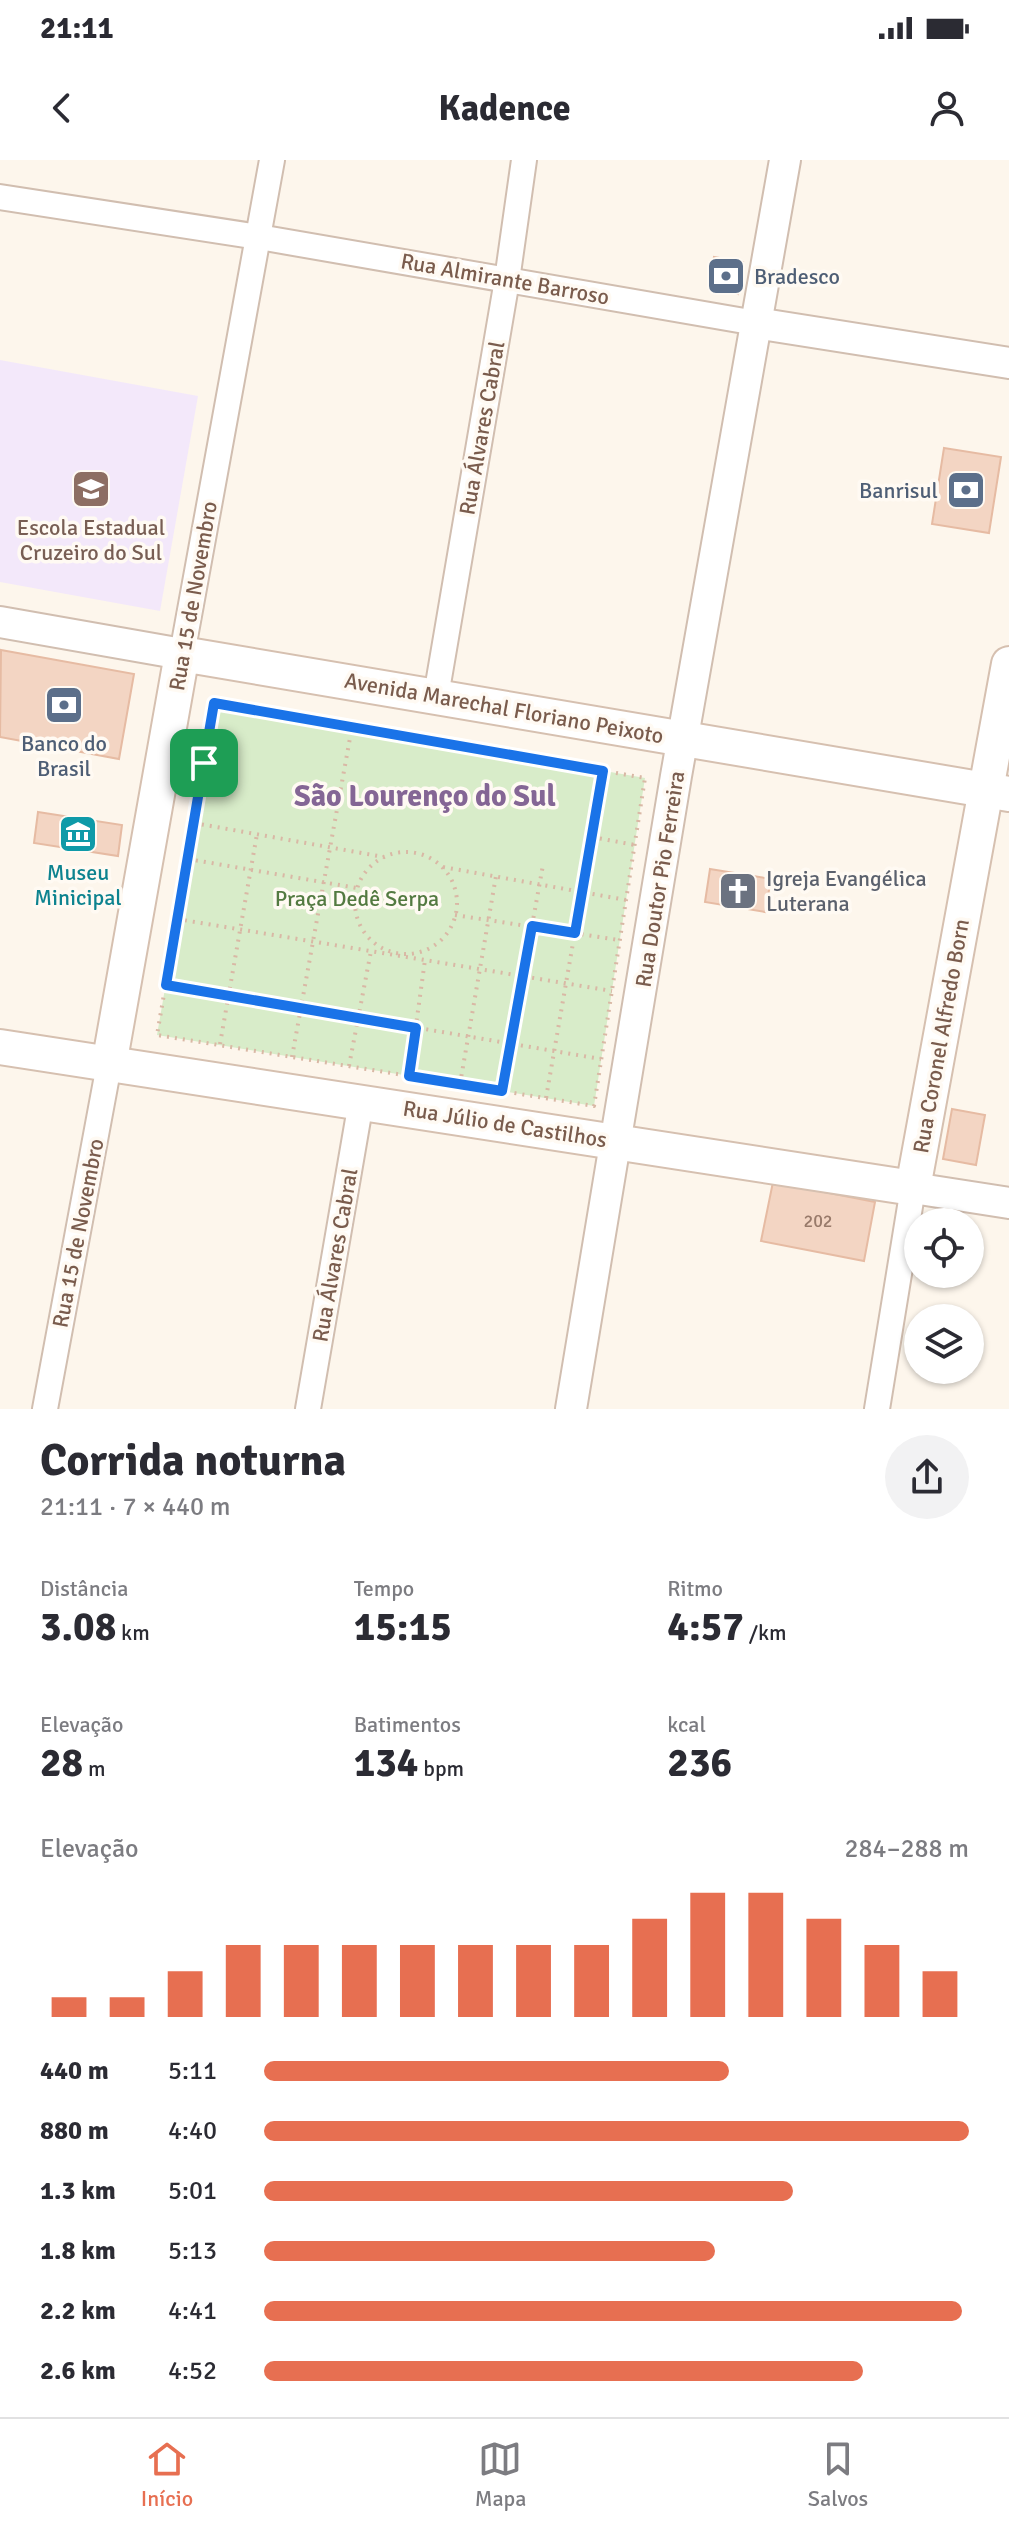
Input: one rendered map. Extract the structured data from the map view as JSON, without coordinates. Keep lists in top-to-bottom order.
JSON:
{
  "streets": {
    "main road": [
      "Rua 15 de Novembro",
      "Avenida Marechal Floriano Peixoto",
      "Rua Coronel Alfredo Born",
      "Rua Júlio de Castilhos"
    ],
    "street": ["Rua Almirante Barroso", "Rua Álvares Cabral", "Rua Doutor Pio Ferreira"]
  },
  "crossings": [
    ["Rua Almirante Barroso", "Rua Álvares Cabral"],
    ["Rua Almirante Barroso", "Rua 15 de Novembro"],
    ["Rua Almirante Barroso", "Rua Doutor Pio Ferreira"],
    ["Rua Álvares Cabral", "Avenida Marechal Floriano Peixoto"],
    ["Rua Álvares Cabral", "Rua Júlio de Castilhos"],
    ["Rua 15 de Novembro", "Avenida Marechal Floriano Peixoto"],
    ["Rua 15 de Novembro", "Rua Júlio de Castilhos"],
    ["Avenida Marechal Floriano Peixoto", "Rua Doutor Pio Ferreira"],
    ["Avenida Marechal Floriano Peixoto", "Rua Coronel Alfredo Born"],
    ["Rua Doutor Pio Ferreira", "Rua Júlio de Castilhos"],
    ["Rua Coronel Alfredo Born", "Rua Júlio de Castilhos"]
  ],
  "districts": ["São Lourenço do Sul"],
  "parks": ["Praça Dedê Serpa"],
  "places": {
    "bank": ["Bradesco", "Banrisul", "Banco do Brasil"],
    "school or university": ["Escola Estadual Cruzeiro do Sul"],
    "museum": ["Museu Minicipal"],
    "church": ["Igreja Evangélica Luterana"]
  },
  "house_numbers": ["202"],
  "page": {
    "status": "21:11",
    "header": "Kadence",
    "heading": ["Corrida noturna", "21:11 · 7 × 440 m"],
    "stats": [
      ["Distância", "3.08 km"],
      ["Tempo", "15:15"],
      ["Ritmo", "4:57 /km"],
      ["Elevação", "28 m"],
      ["Batimentos", "134 bpm"],
      ["kcal", "236"]
    ],
    "chart": ["Elevação", "284–288 m"],
    "list": [
      {
        "name": "440 m",
        "note": "5:11"
      },
      {
        "name": "880 m",
        "note": "4:40"
      },
      {
        "name": "1.3 km",
        "note": "5:01"
      },
      {
        "name": "1.8 km",
        "note": "5:13"
      },
      {
        "name": "2.2 km",
        "note": "4:41"
      },
      {
        "name": "2.6 km",
        "note": "4:52"
      }
    ],
    "tabs": ["Início", "Mapa", "Salvos"]
  }
}
